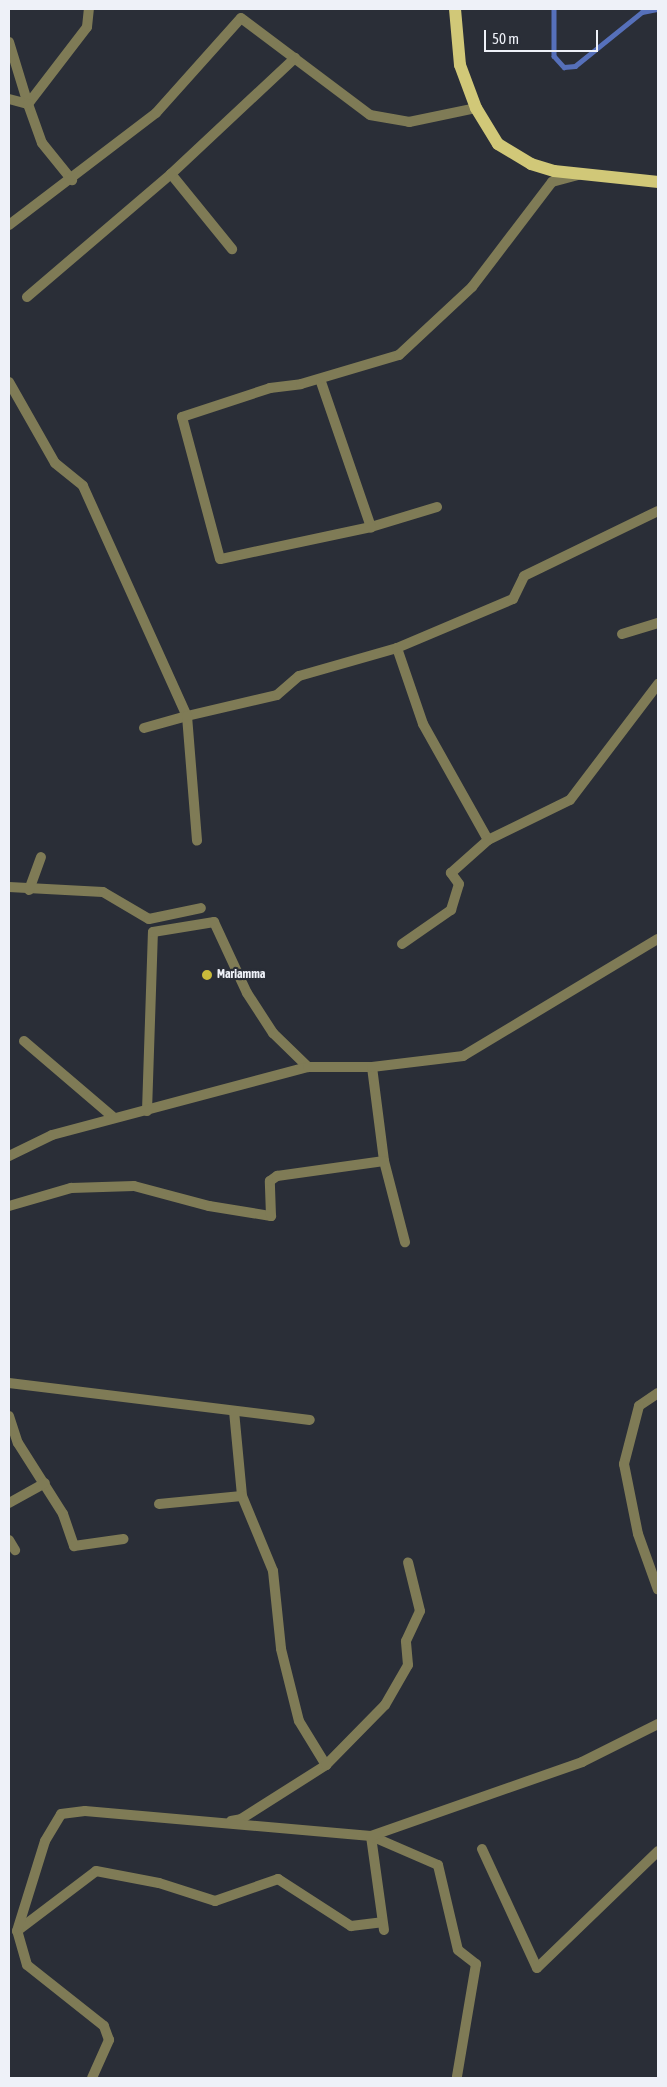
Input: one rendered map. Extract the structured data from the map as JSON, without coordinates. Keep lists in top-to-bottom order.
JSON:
{
  "places": ["Mariamma"],
  "scale_bar": "50 m"
}
